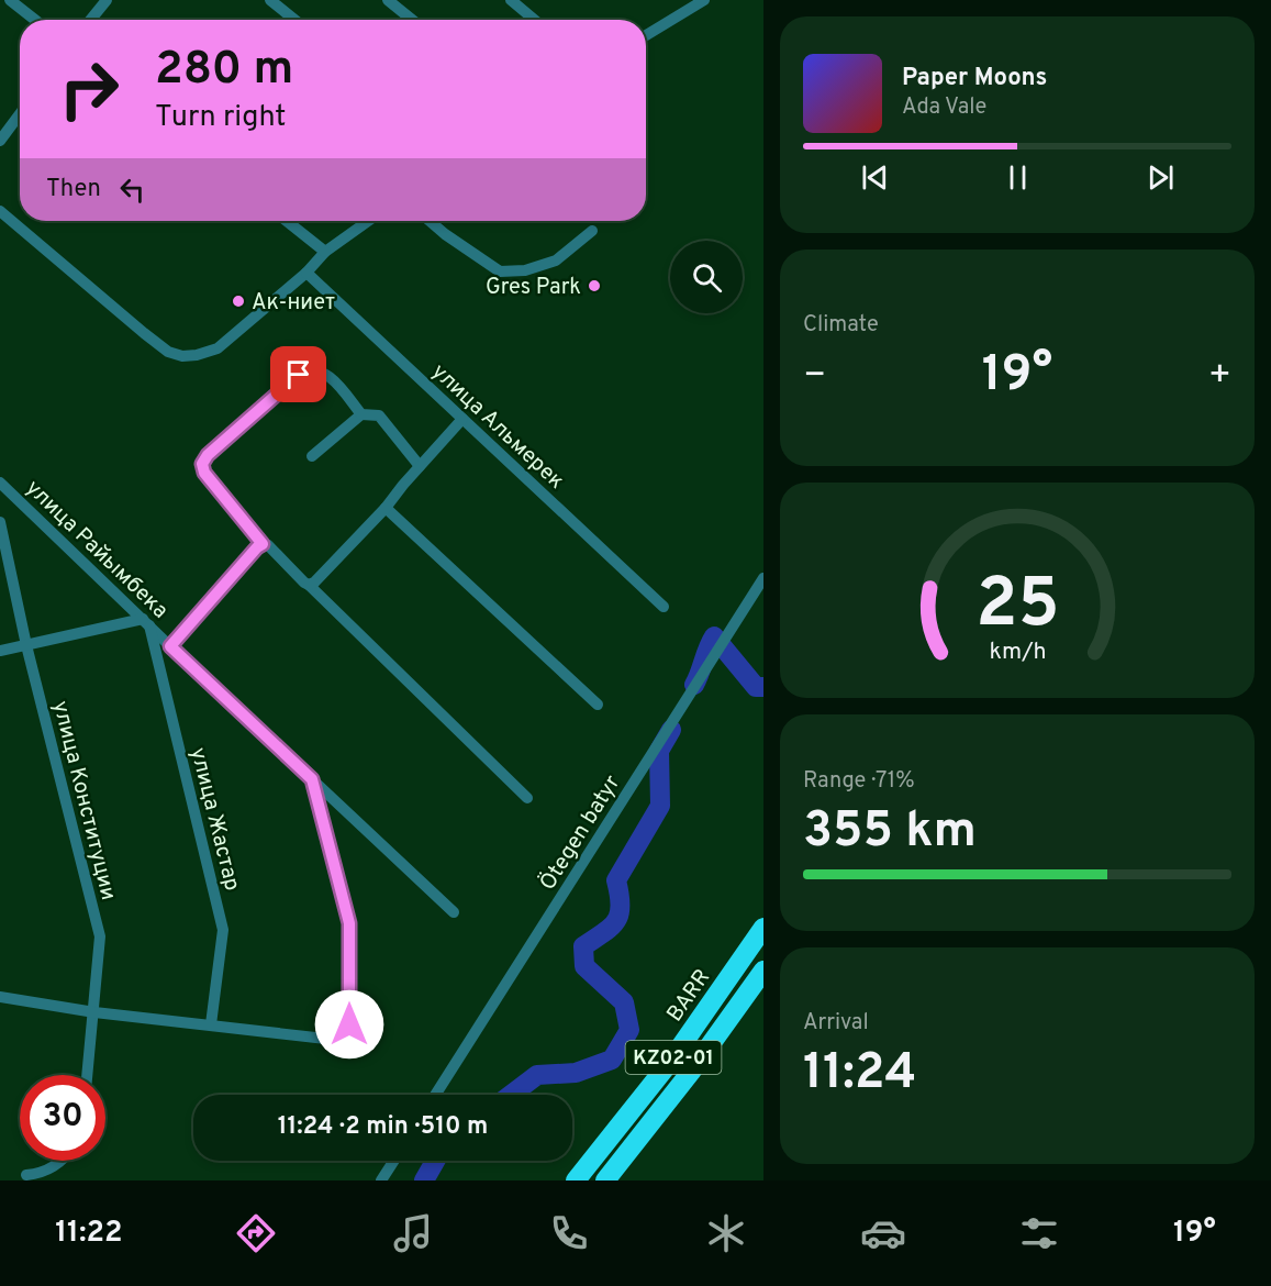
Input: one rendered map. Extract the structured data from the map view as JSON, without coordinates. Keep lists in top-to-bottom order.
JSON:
{
  "streets": {
    "highway": ["BARR", "KZ02-01"],
    "street": [
      "улица Альмерек",
      "улица Райымбека",
      "улица Конституции",
      "улица Жастар",
      "Ötegen batyr"
    ]
  },
  "crossings": [
    ["улица Райымбека", "улица Жастар"]
  ],
  "places": ["Gres Park", "Ак-ниет"],
  "page": {
    "turn": ["280 m", "Turn right"],
    "song": ["Paper Moons", "Ada Vale"],
    "then": "Then",
    "tile": [
      "Climate",
      ["Range · 71%", "355 km"],
      ["Arrival", "11:24"]
    ],
    "heat": ["−", "19°", "+"],
    "limit": "30",
    "trip": "11:24 · 2 min · 510 m",
    "tabs": ["11:22", "19°"],
    "gauge": ["25", "km/h"]
  }
}
